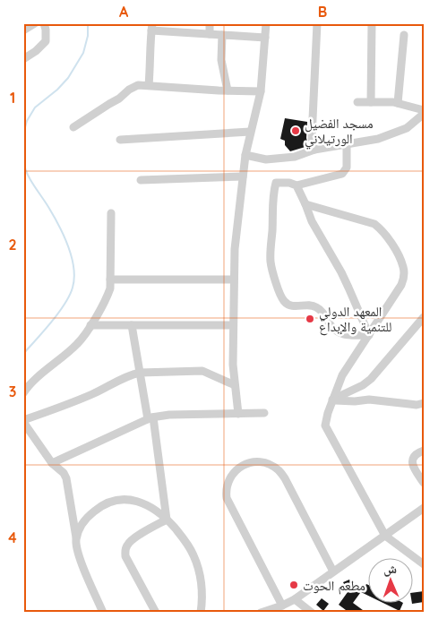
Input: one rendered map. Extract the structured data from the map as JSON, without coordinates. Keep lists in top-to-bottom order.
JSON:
{
  "places": ["مسجد الفضيل الورتيلاني", "المعهد الدولي للتنمية والإبداع", "مطعم الحوت"],
  "north": "top",
  "grid": {
    "columns": ["A", "B"],
    "rows": [
      "1",
      "2",
      "3",
      "4"
    ]
  }
}
